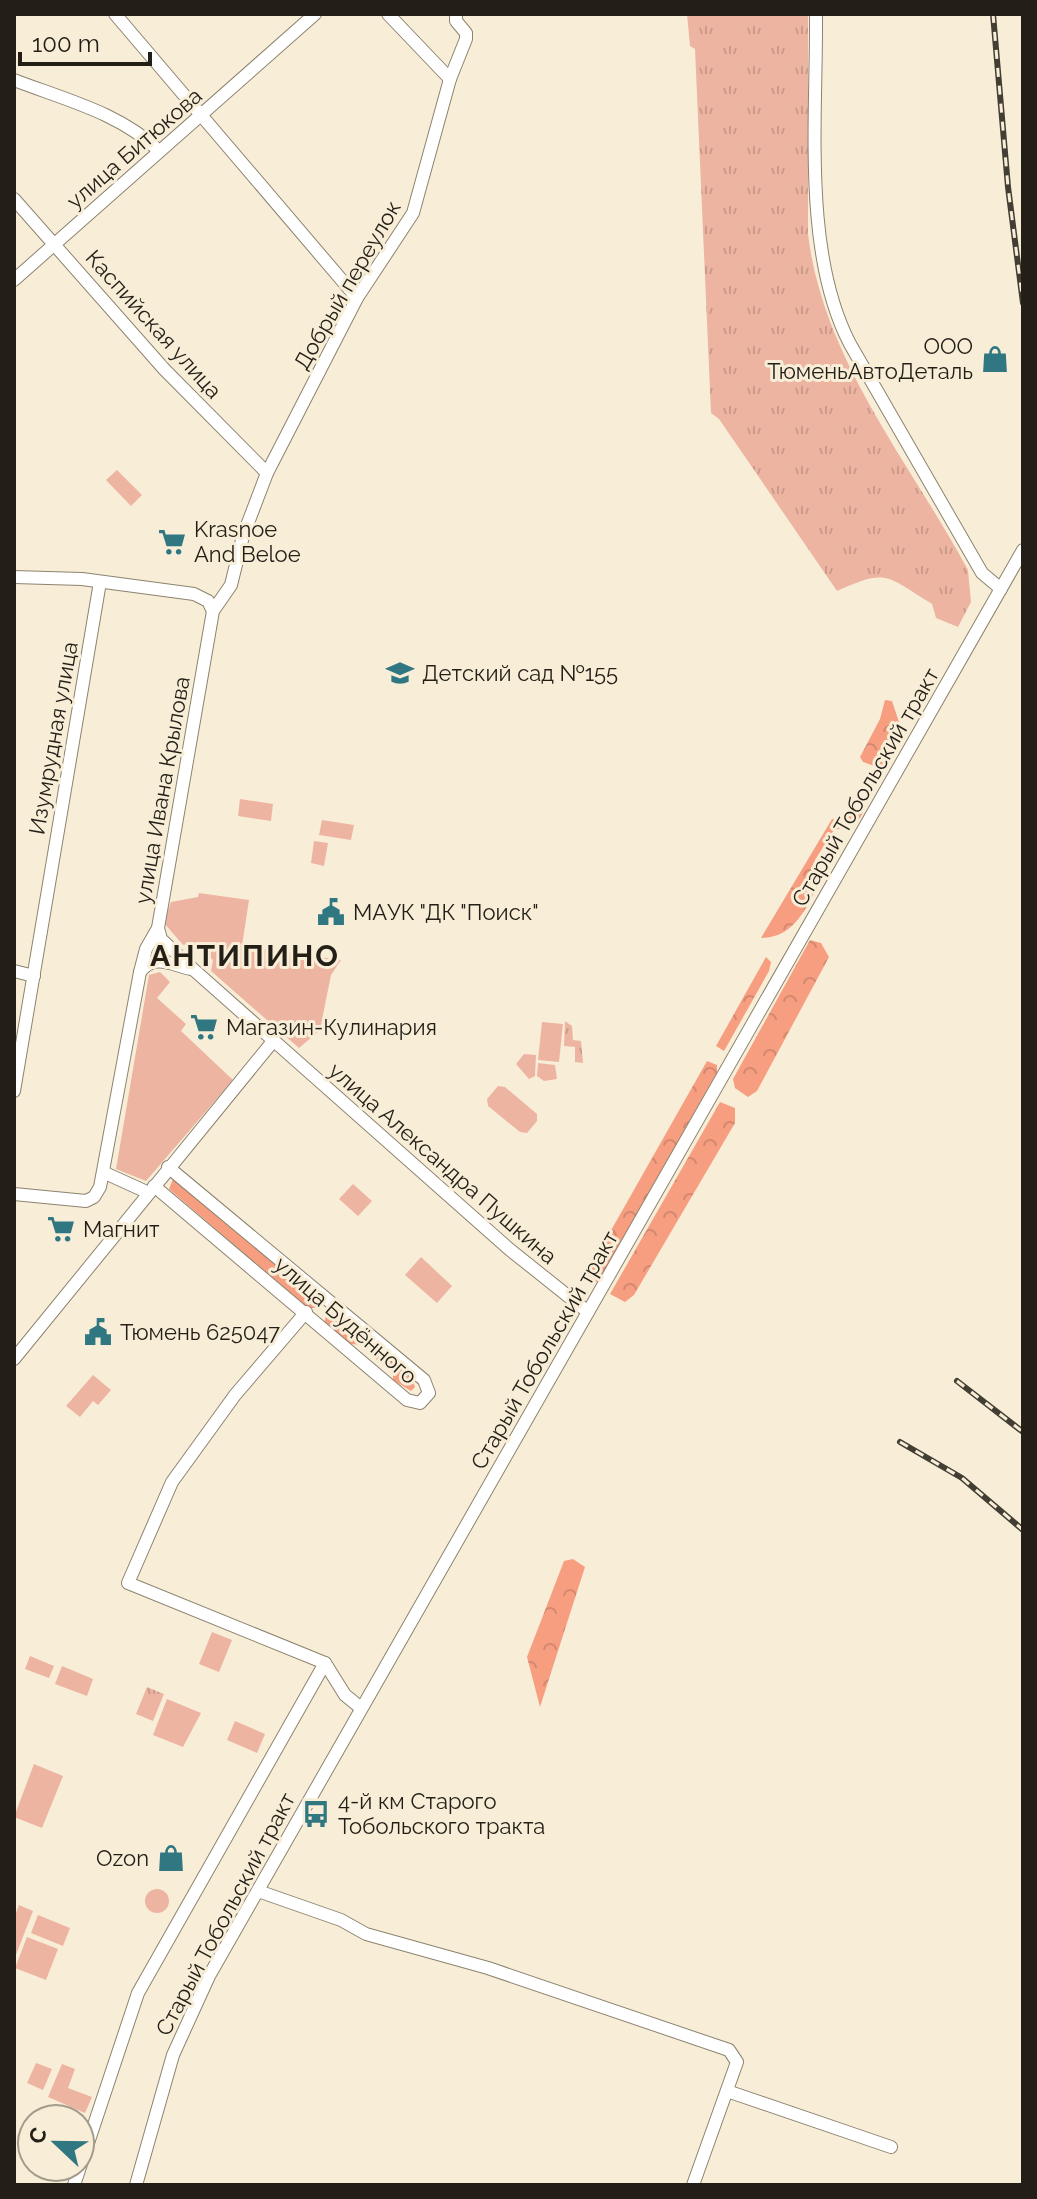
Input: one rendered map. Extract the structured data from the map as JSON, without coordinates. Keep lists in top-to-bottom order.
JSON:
{
  "streets": {
    "street": [
      "улица Битюкова",
      "Добрый переулок",
      "Каспийская улица",
      "Изумрудная улица",
      "Старый Тобольский тракт",
      "улица Ивана Крылова",
      "улица Александра Пушкина",
      "улица Будённого"
    ]
  },
  "crossings": [
    ["улица Битюкова", "Каспийская улица"],
    ["Добрый переулок", "Каспийская улица"],
    ["Добрый переулок", "улица Ивана Крылова"],
    ["Старый Тобольский тракт", "улица Александра Пушкина"],
    ["улица Ивана Крылова", "улица Александра Пушкина"],
    ["улица Ивана Крылова", "улица Будённого"]
  ],
  "districts": ["АНТИПИНО"],
  "places": {
    "shop": ["ООО ТюменьАвтоДеталь", "Ozon"],
    "supermarket": ["Krasnoe And Beloe", "Магазин-Кулинария", "Магнит"],
    "school or university": ["Детский сад №155"],
    "public building": ["МАУК \"ДК \"Поиск\"", "Тюмень 625047"],
    "bus stop": ["4-й км Старого Тобольского тракта"]
  },
  "scale_bar": "100 m",
  "north": "left"
}
